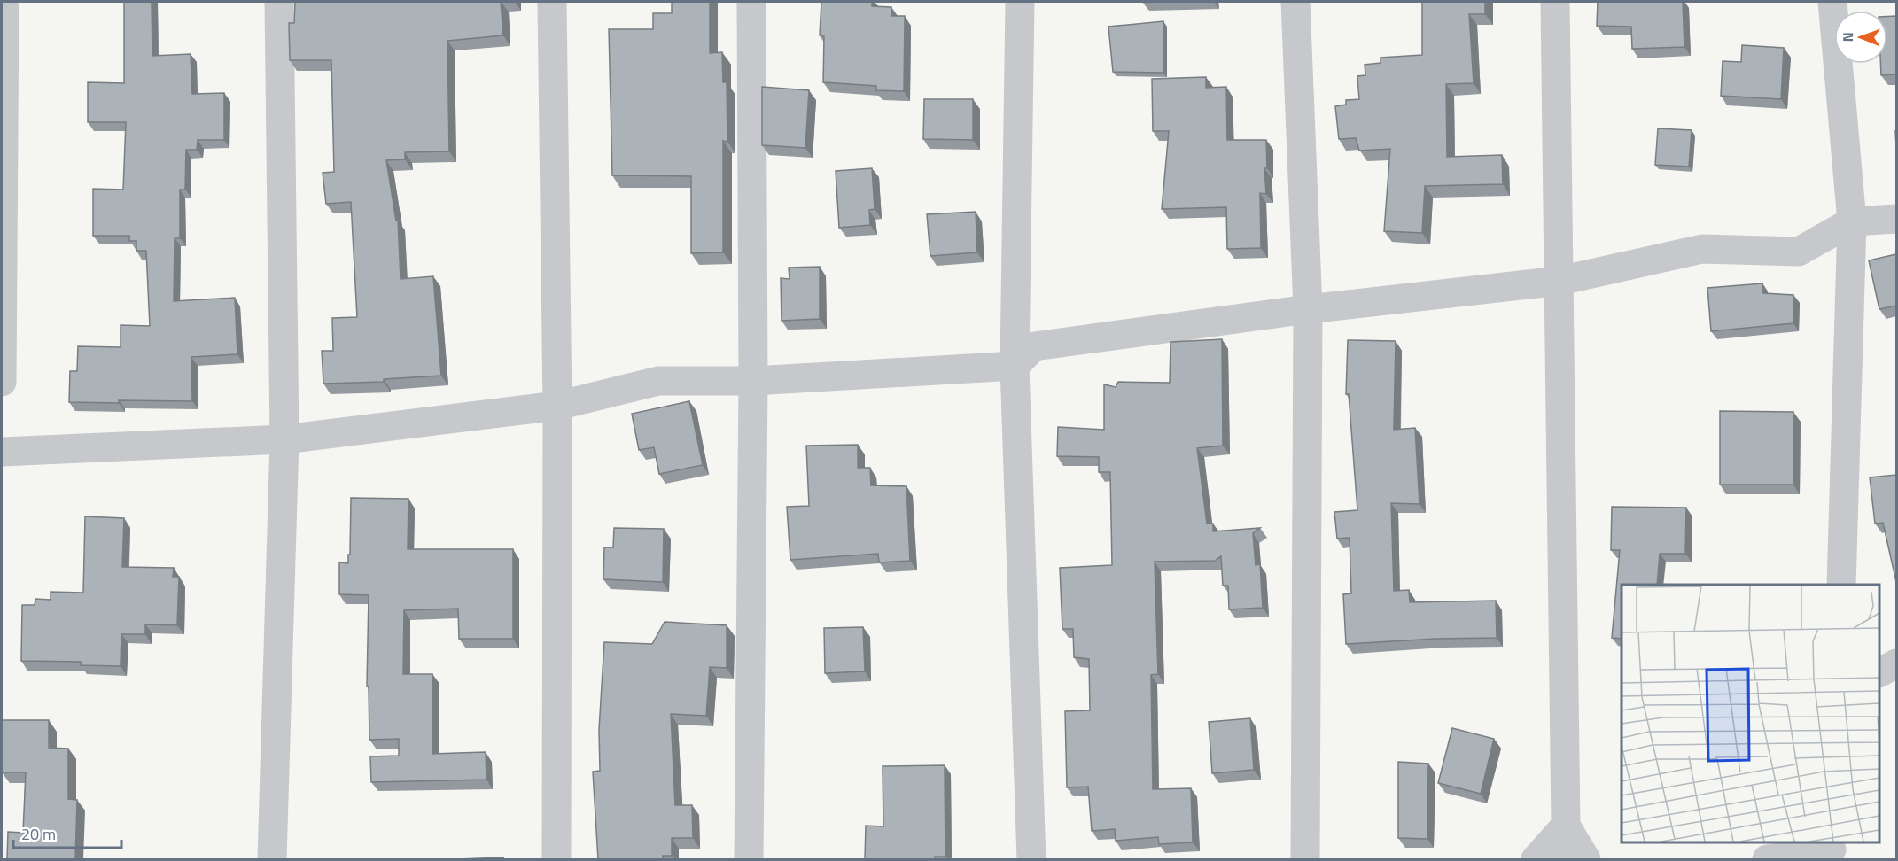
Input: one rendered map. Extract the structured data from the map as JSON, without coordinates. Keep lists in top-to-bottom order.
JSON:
{
  "scale_bar": "20 m",
  "north": "left"
}
